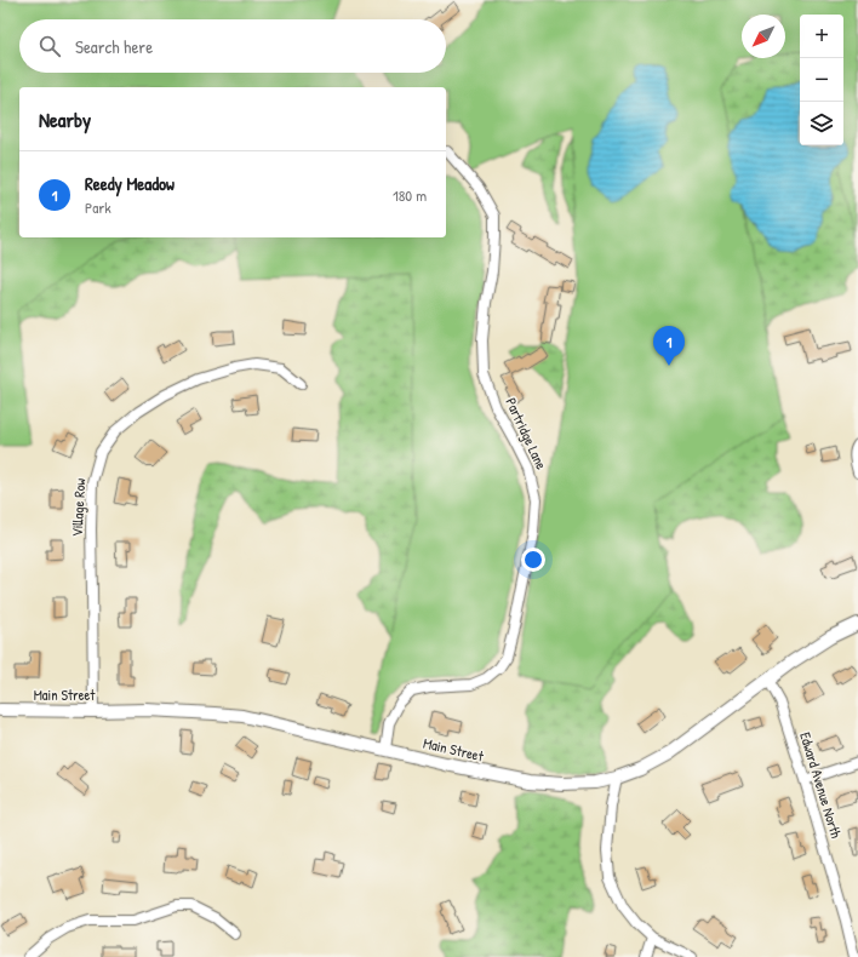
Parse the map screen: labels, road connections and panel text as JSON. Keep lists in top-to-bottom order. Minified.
{"streets":{"street":["Partridge Lane","Village Row","Main Street","Edward Avenue North"]},"crossings":[["Partridge Lane","Main Street"],["Village Row","Main Street"],["Main Street","Edward Avenue North"]],"north":"bottom left","page":{"map_buttons":["+","−"],"search":"Search here","heading":"Nearby","list":[{"mark":"1","name":"Reedy Meadow","note":"Park","value":"180 m"}],"pins":"1"}}
